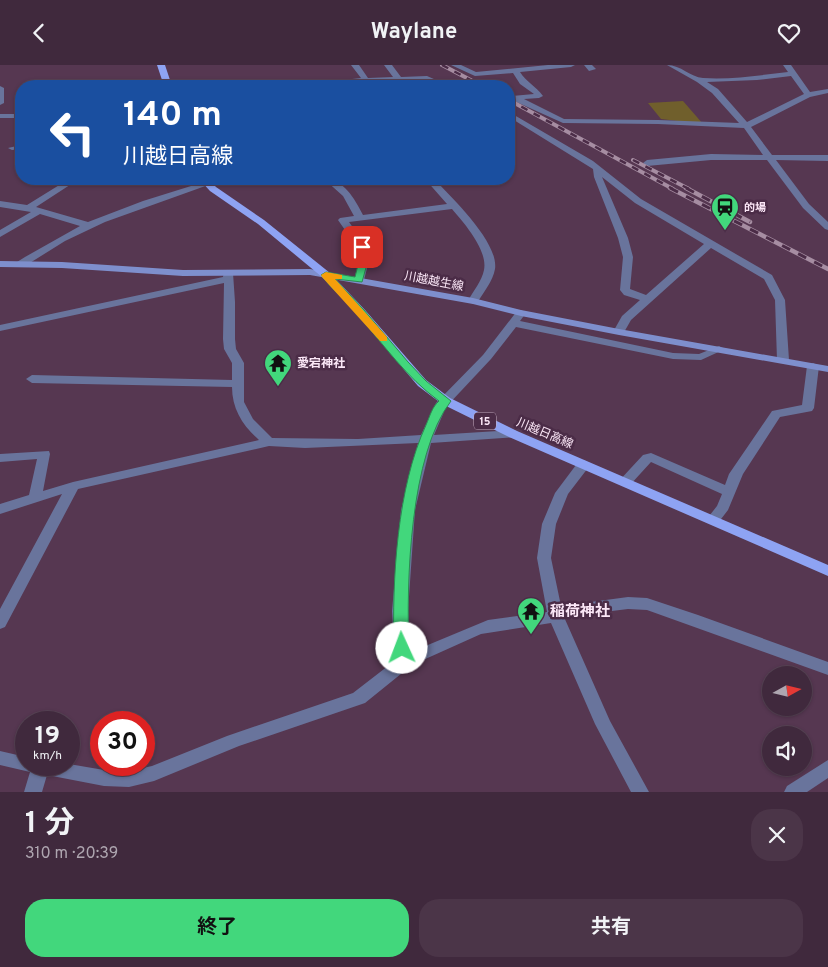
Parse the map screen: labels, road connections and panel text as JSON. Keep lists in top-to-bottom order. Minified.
{"streets":{"main road":["川越越生線","15","川越日高線"]},"crossings":[["川越越生線","川越日高線"]],"places":{"station":["的場"],"temple":["愛宕神社","稲荷神社"]},"north":"right","page":{"header":"Waylane","turn":["140 m","川越日高線"],"speed":"19 km/h","limit":"30","heading":["1 分","310 m · 20:39"],"buttons":["終了","共有"]}}
